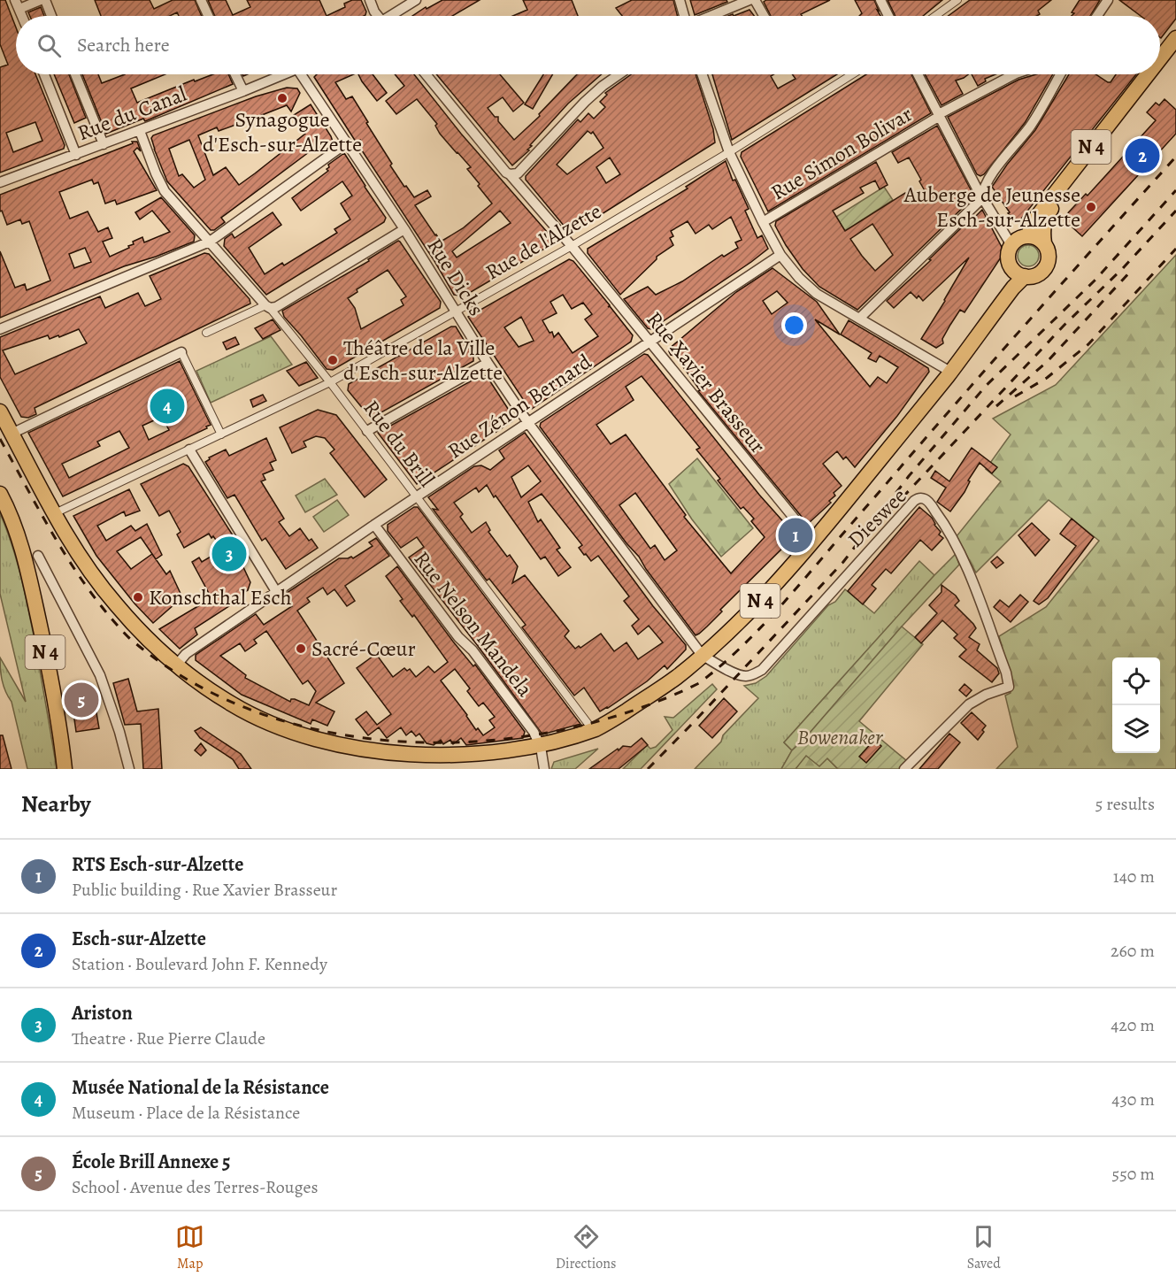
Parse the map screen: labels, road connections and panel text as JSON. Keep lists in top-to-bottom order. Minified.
{"streets":{"main road":["N 4"],"street":["Rue du Canal","Rue Simon Bolivar","Rue de l'Alzette","Rue Dicks","Rue Xavier Brasseur","Rue Zénon Bernard","Rue du Brill","Dieswee","Rue Nelson Mandela"]},"crossings":[["Rue du Canal","Rue du Brill"],["N 4","Rue de l'Alzette"],["N 4","Rue Dicks"],["N 4","Rue Xavier Brasseur"],["N 4","Rue Zénon Bernard"],["N 4","Rue du Brill"],["N 4","Dieswee"],["N 4","Rue Nelson Mandela"],["Rue de l'Alzette","Rue Dicks"],["Rue de l'Alzette","Rue Xavier Brasseur"],["Rue de l'Alzette","Rue du Brill"],["Rue Dicks","Rue Zénon Bernard"],["Rue Dicks","Dieswee"],["Rue Xavier Brasseur","Rue Zénon Bernard"],["Rue Zénon Bernard","Rue du Brill"],["Rue Zénon Bernard","Rue Nelson Mandela"]],"parks":["Bowenaker"],"places":["Synagogue d'Esch-sur-Alzette","Auberge de Jeunesse Esch-sur-Alzette","Théâtre de la Ville d'Esch-sur-Alzette","Konschthal Esch","Sacré-Cœur"],"page":{"search":"Search here","pins":["2","4","1","3","5"],"heading":["Nearby","5 results"],"list":[{"mark":"1","name":"RTS Esch-sur-Alzette","note":"Public building · Rue Xavier Brasseur","value":"140 m"},{"mark":"2","name":"Esch-sur-Alzette","note":"Station · Boulevard John F. Kennedy","value":"260 m"},{"mark":"3","name":"Ariston","note":"Theatre · Rue Pierre Claude","value":"420 m"},{"mark":"4","name":"Musée National de la Résistance","note":"Museum · Place de la Résistance","value":"430 m"},{"mark":"5","name":"École Brill Annexe 5","note":"School · Avenue des Terres-Rouges","value":"550 m"}],"nav":["Map","Directions","Saved"]}}
